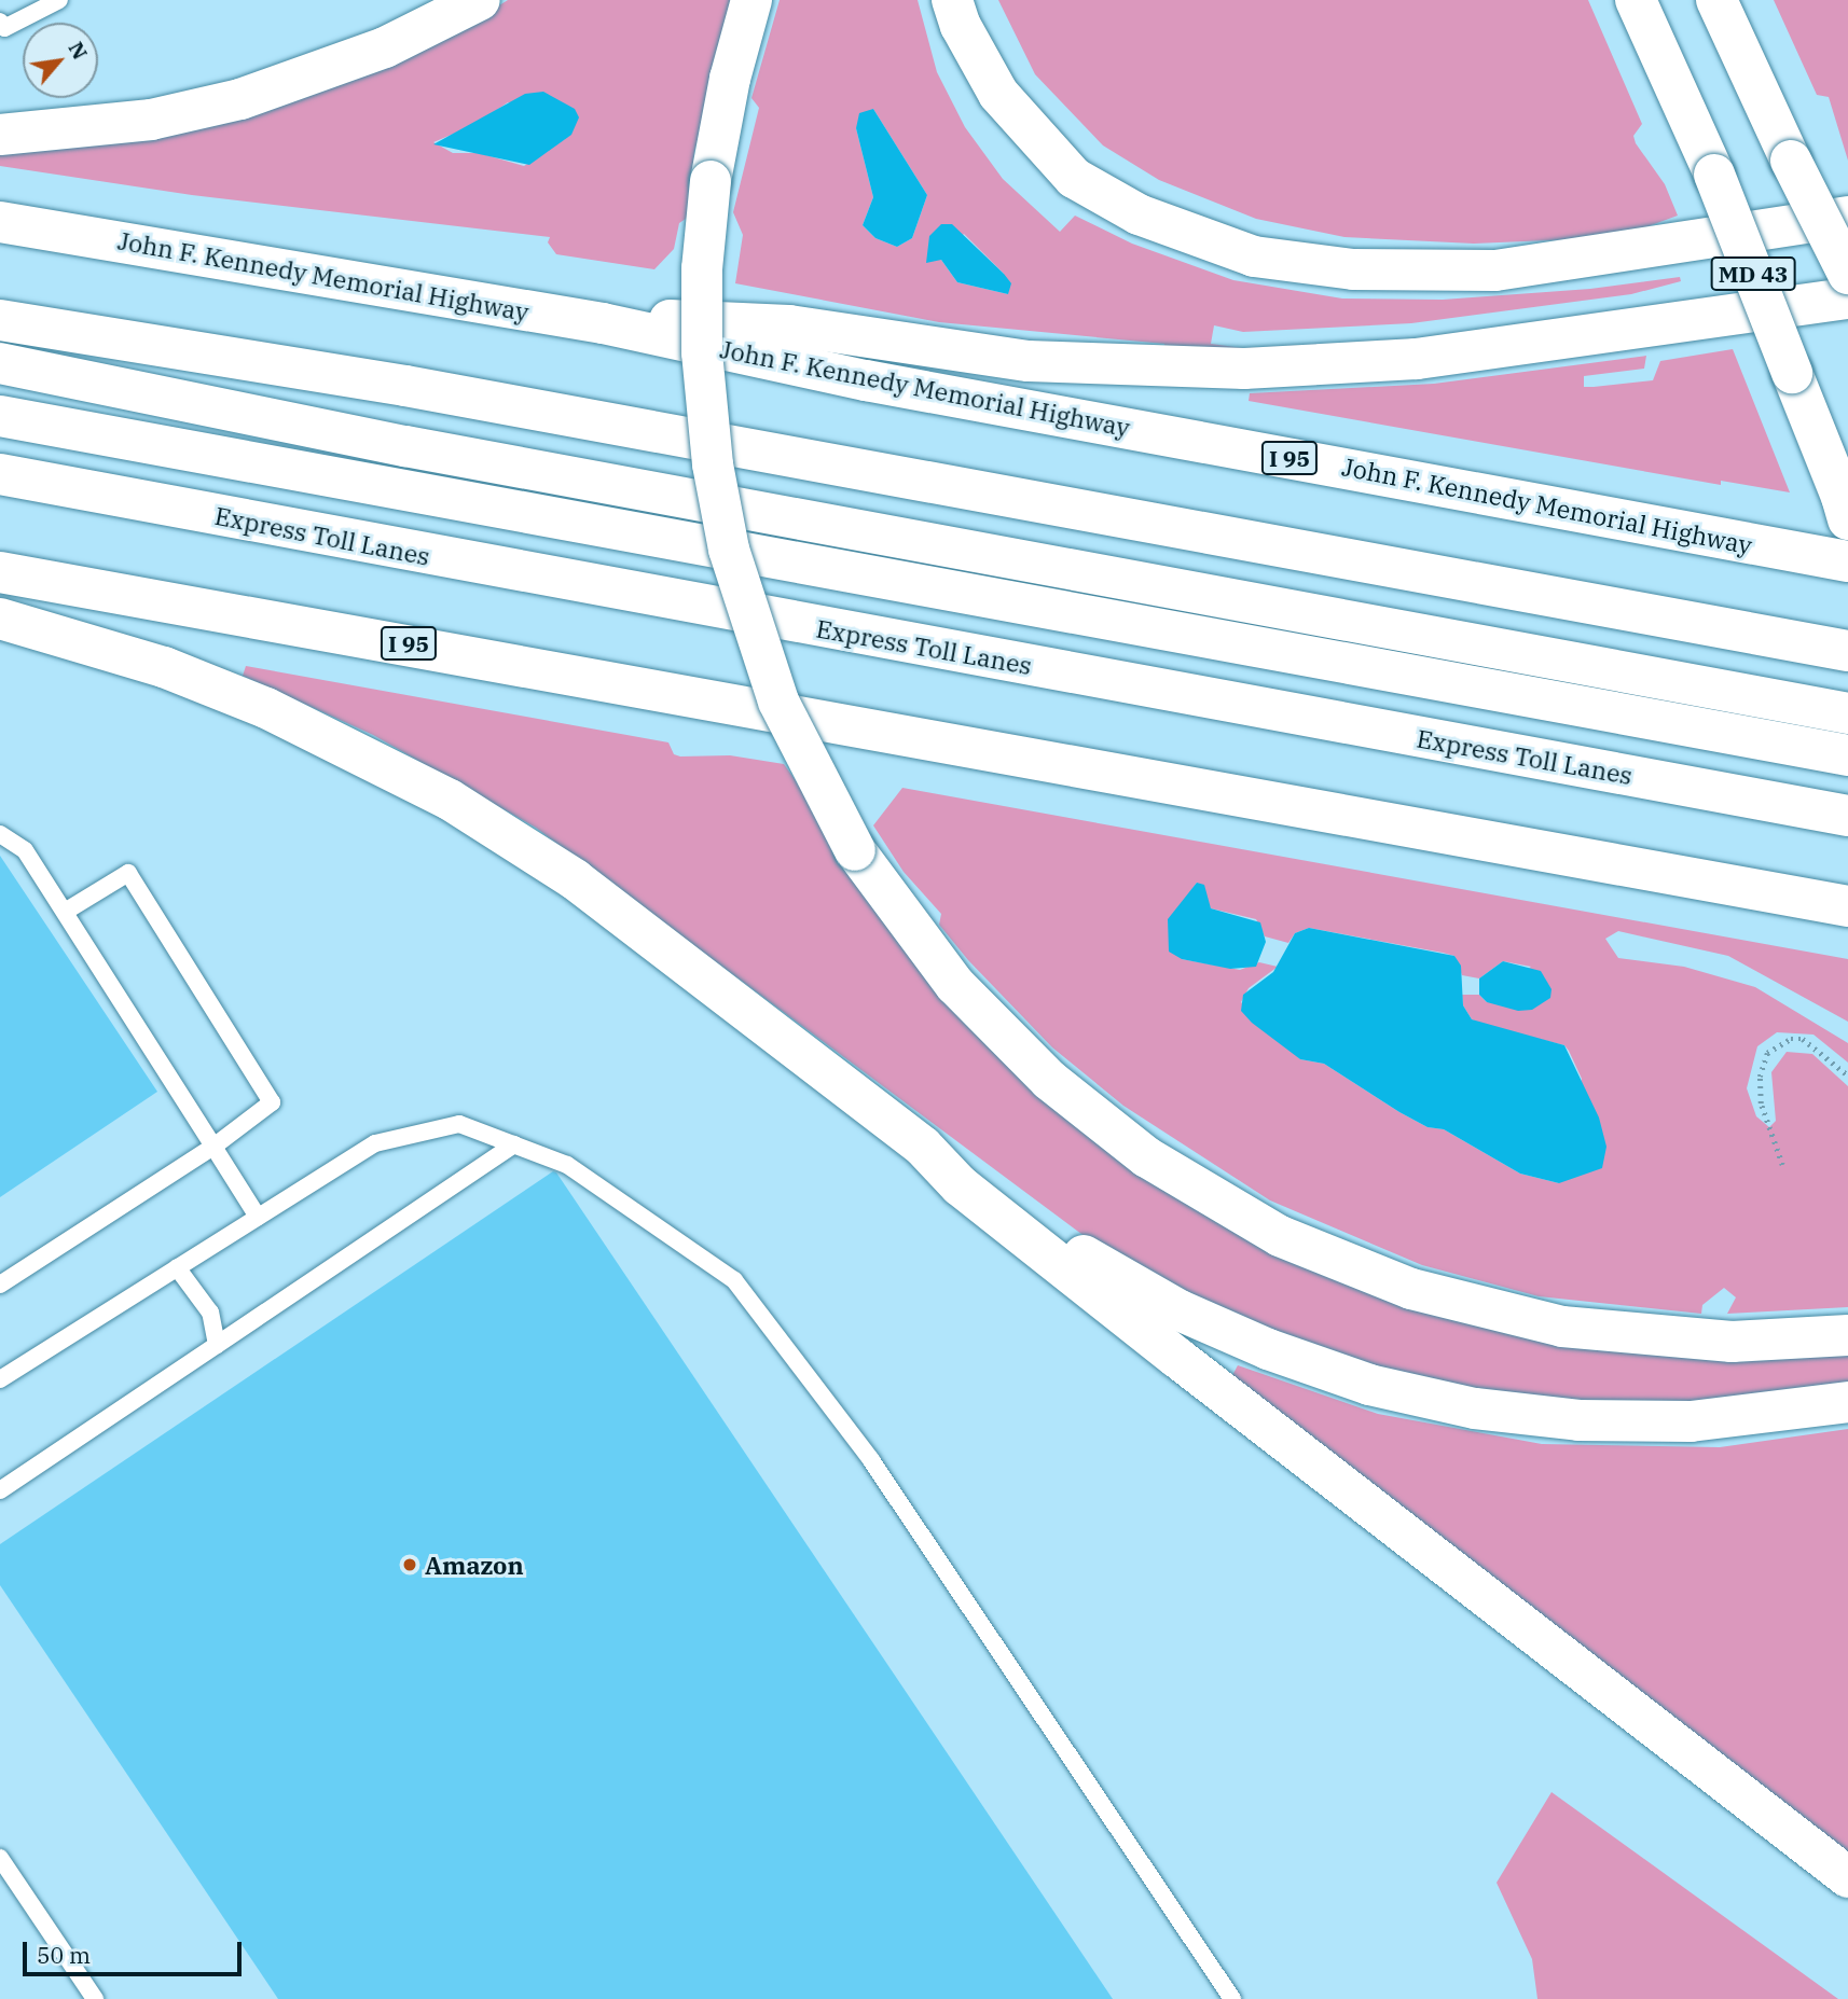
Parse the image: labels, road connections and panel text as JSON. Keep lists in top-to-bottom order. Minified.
{"streets":{"highway":["MD 43","John F. Kennedy Memorial Highway","I 95","Express Toll Lanes"]},"places":["Amazon"],"scale_bar":"50 m","north":"top right"}
